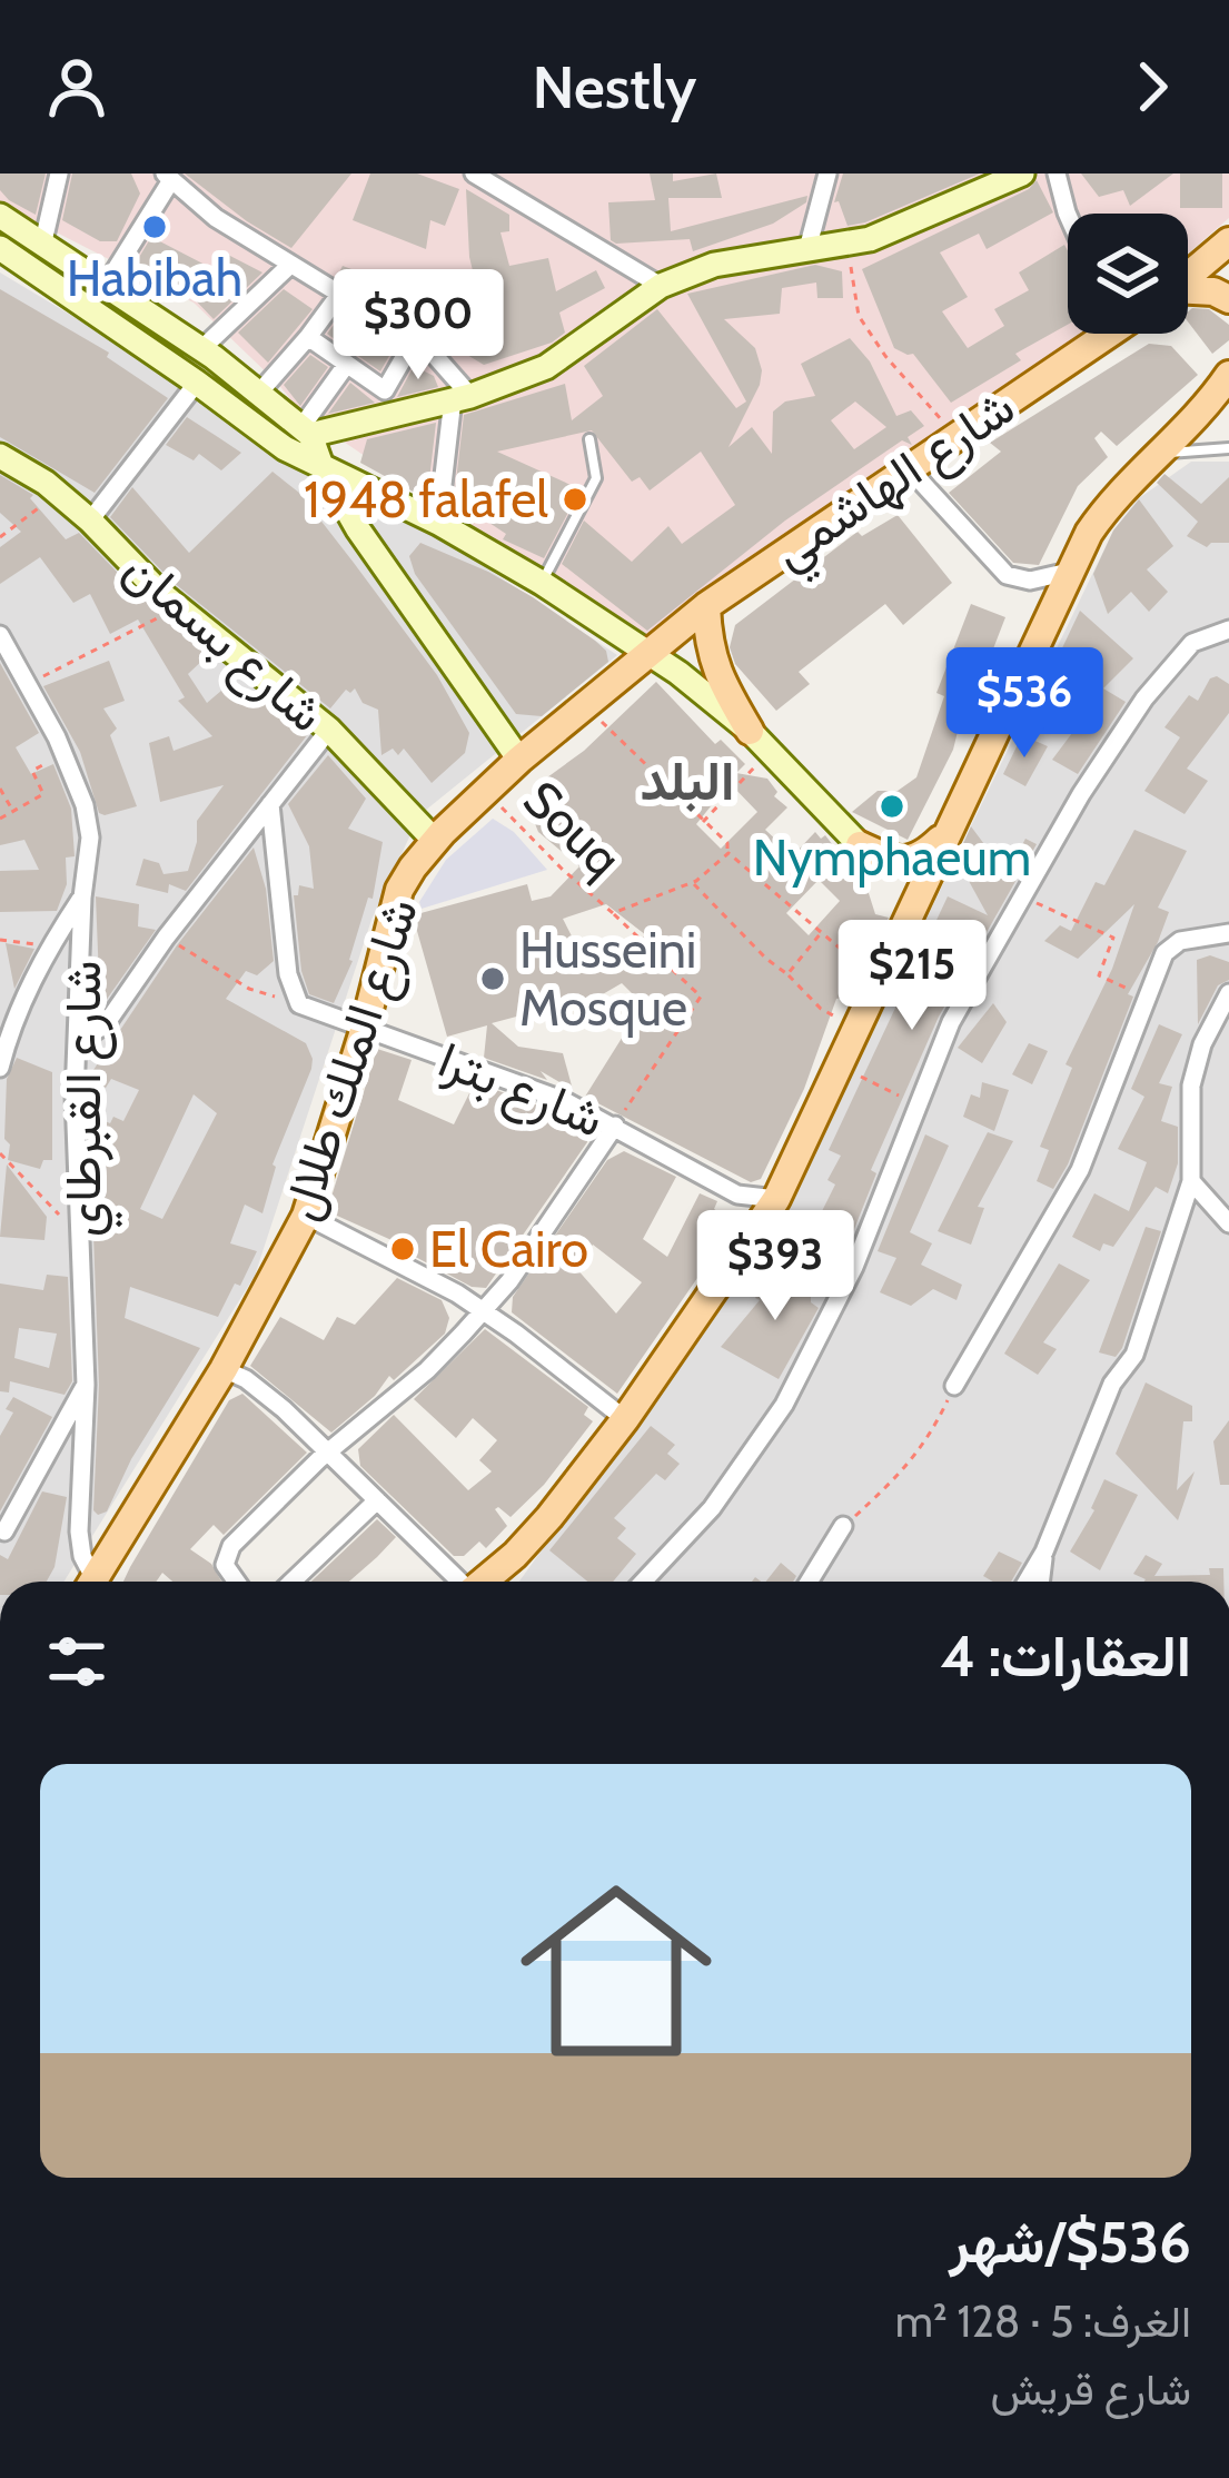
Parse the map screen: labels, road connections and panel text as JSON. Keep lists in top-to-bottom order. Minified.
{"streets":{"main road":["شارع الهاشمي","شارع بسمان","شارع الملك طلال"],"street":["شارع بترا","شارع القبرطاي"],"path":["Souq"]},"crossings":[["شارع الهاشمي","شارع الملك طلال"],["شارع بسمان","شارع الملك طلال"],["Souq","شارع الملك طلال"],["Souq","شارع بترا"],["شارع الملك طلال","شارع بترا"]],"districts":["البلد"],"places":["Habibah","1948 falafel","Nymphaeum","Husseini Mosque","El Cairo"],"page":{"header":"Nestly","price":["$300","$536","$215","$393"],"heading":"العقارات: 4","list":[{"name":"$536/شهر","note":"الغرف: 5 · 128 m² · شارع قريش"}]}}
